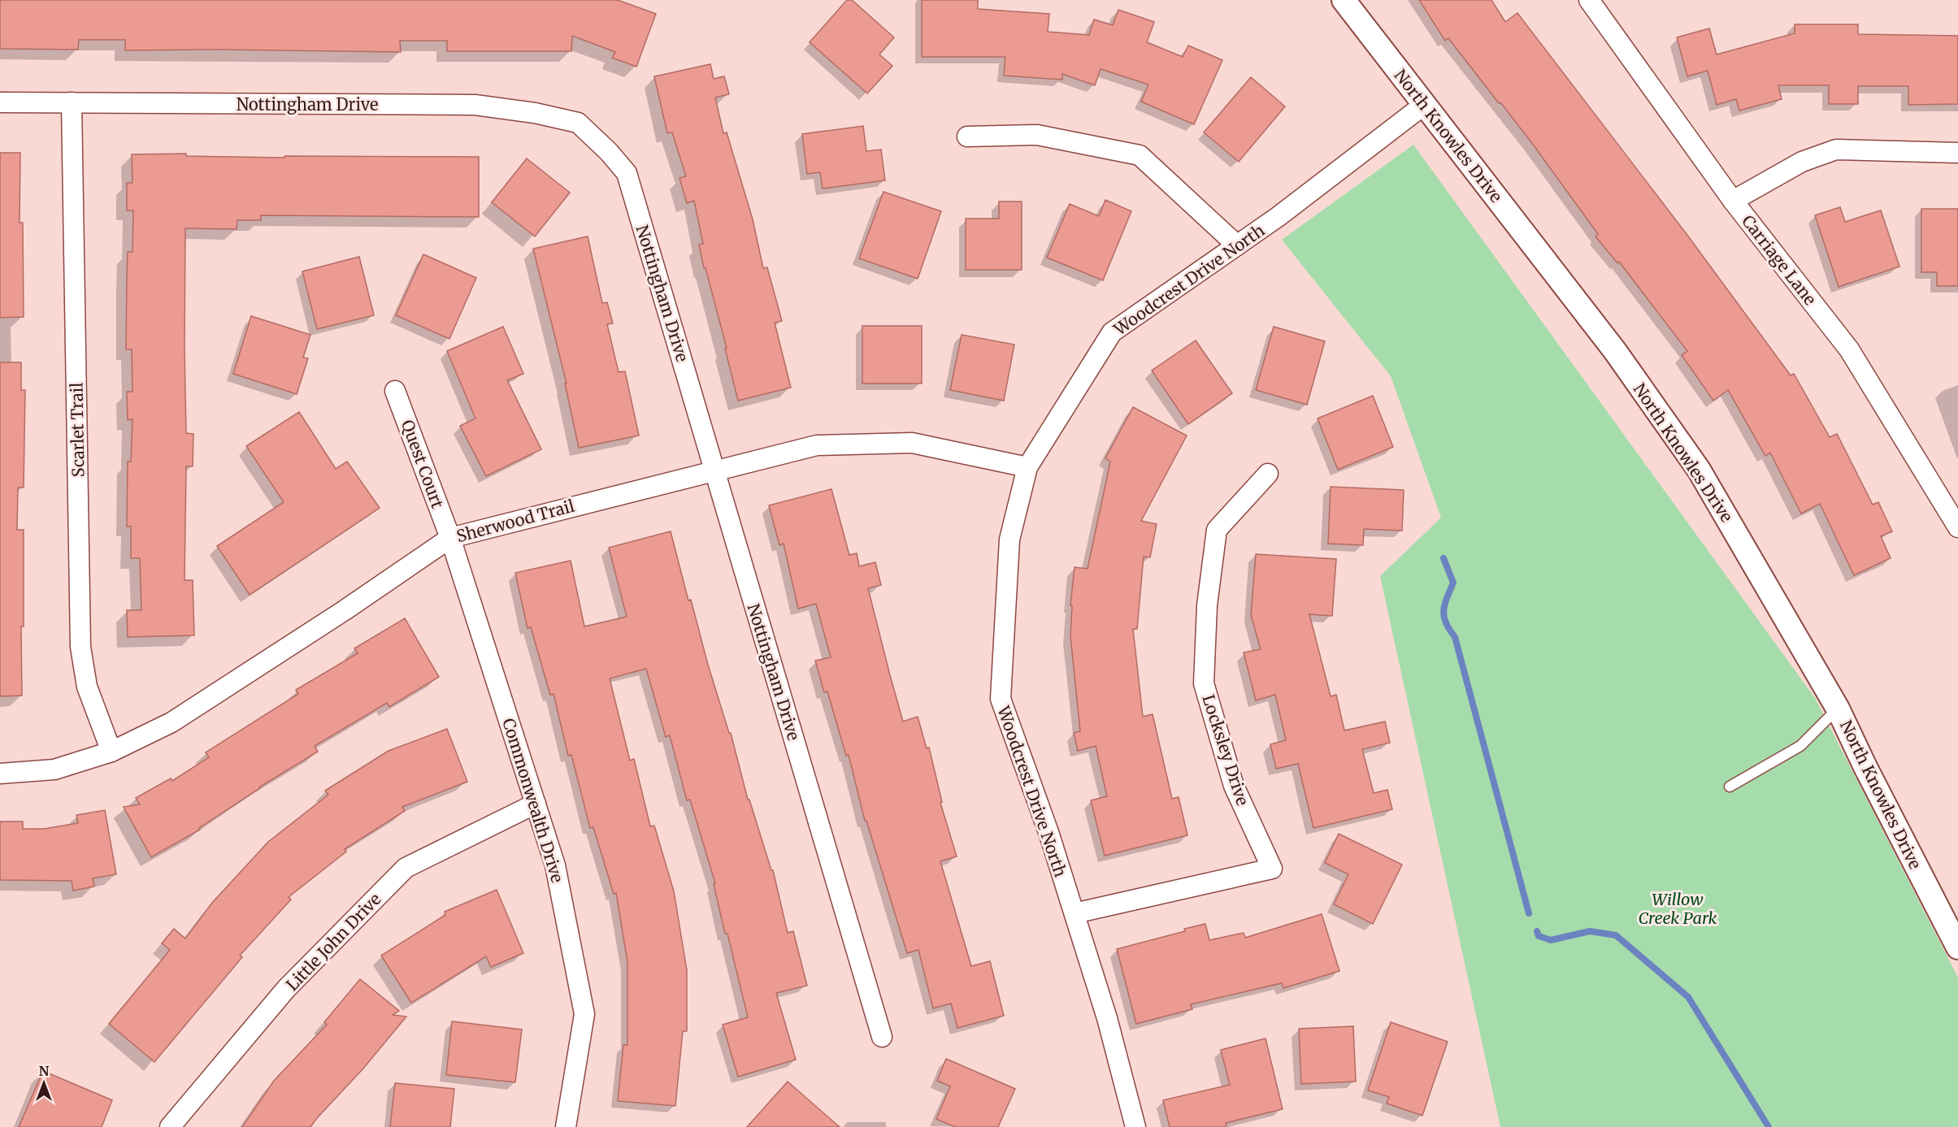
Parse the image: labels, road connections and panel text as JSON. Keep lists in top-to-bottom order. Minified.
{"streets":{"street":["Nottingham Drive","North Knowles Drive","Carriage Lane","Woodcrest Drive North","Scarlet Trail","Quest Court","Sherwood Trail","Locksley Drive","Commonwealth Drive","Little John Drive"]},"crossings":[["Nottingham Drive","Scarlet Trail"],["Nottingham Drive","Sherwood Trail"],["North Knowles Drive","Woodcrest Drive North"],["Woodcrest Drive North","Sherwood Trail"],["Woodcrest Drive North","Locksley Drive"],["Scarlet Trail","Sherwood Trail"],["Quest Court","Sherwood Trail"],["Quest Court","Commonwealth Drive"],["Sherwood Trail","Commonwealth Drive"],["Commonwealth Drive","Little John Drive"]],"parks":["Willow Creek Park"],"north":"top"}
